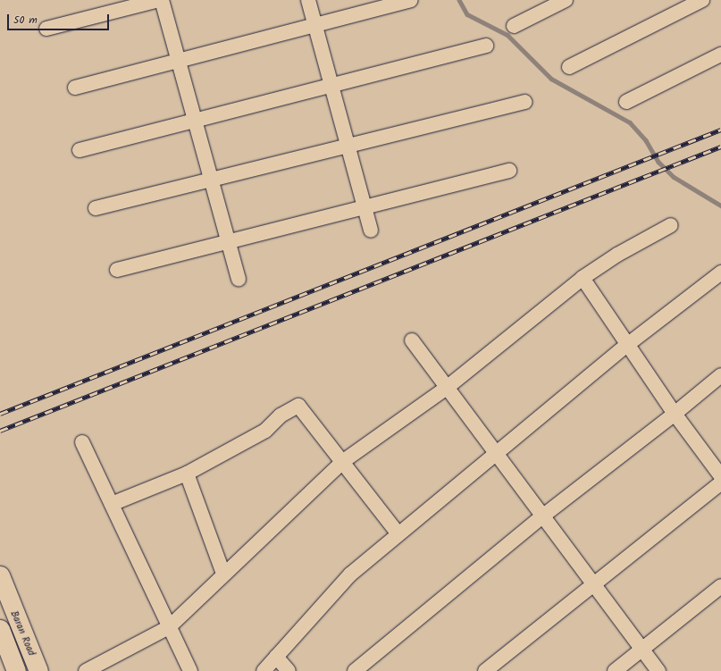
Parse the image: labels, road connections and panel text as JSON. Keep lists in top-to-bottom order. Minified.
{"streets":{"main road":["Baran Road"]},"scale_bar":"50 m"}
